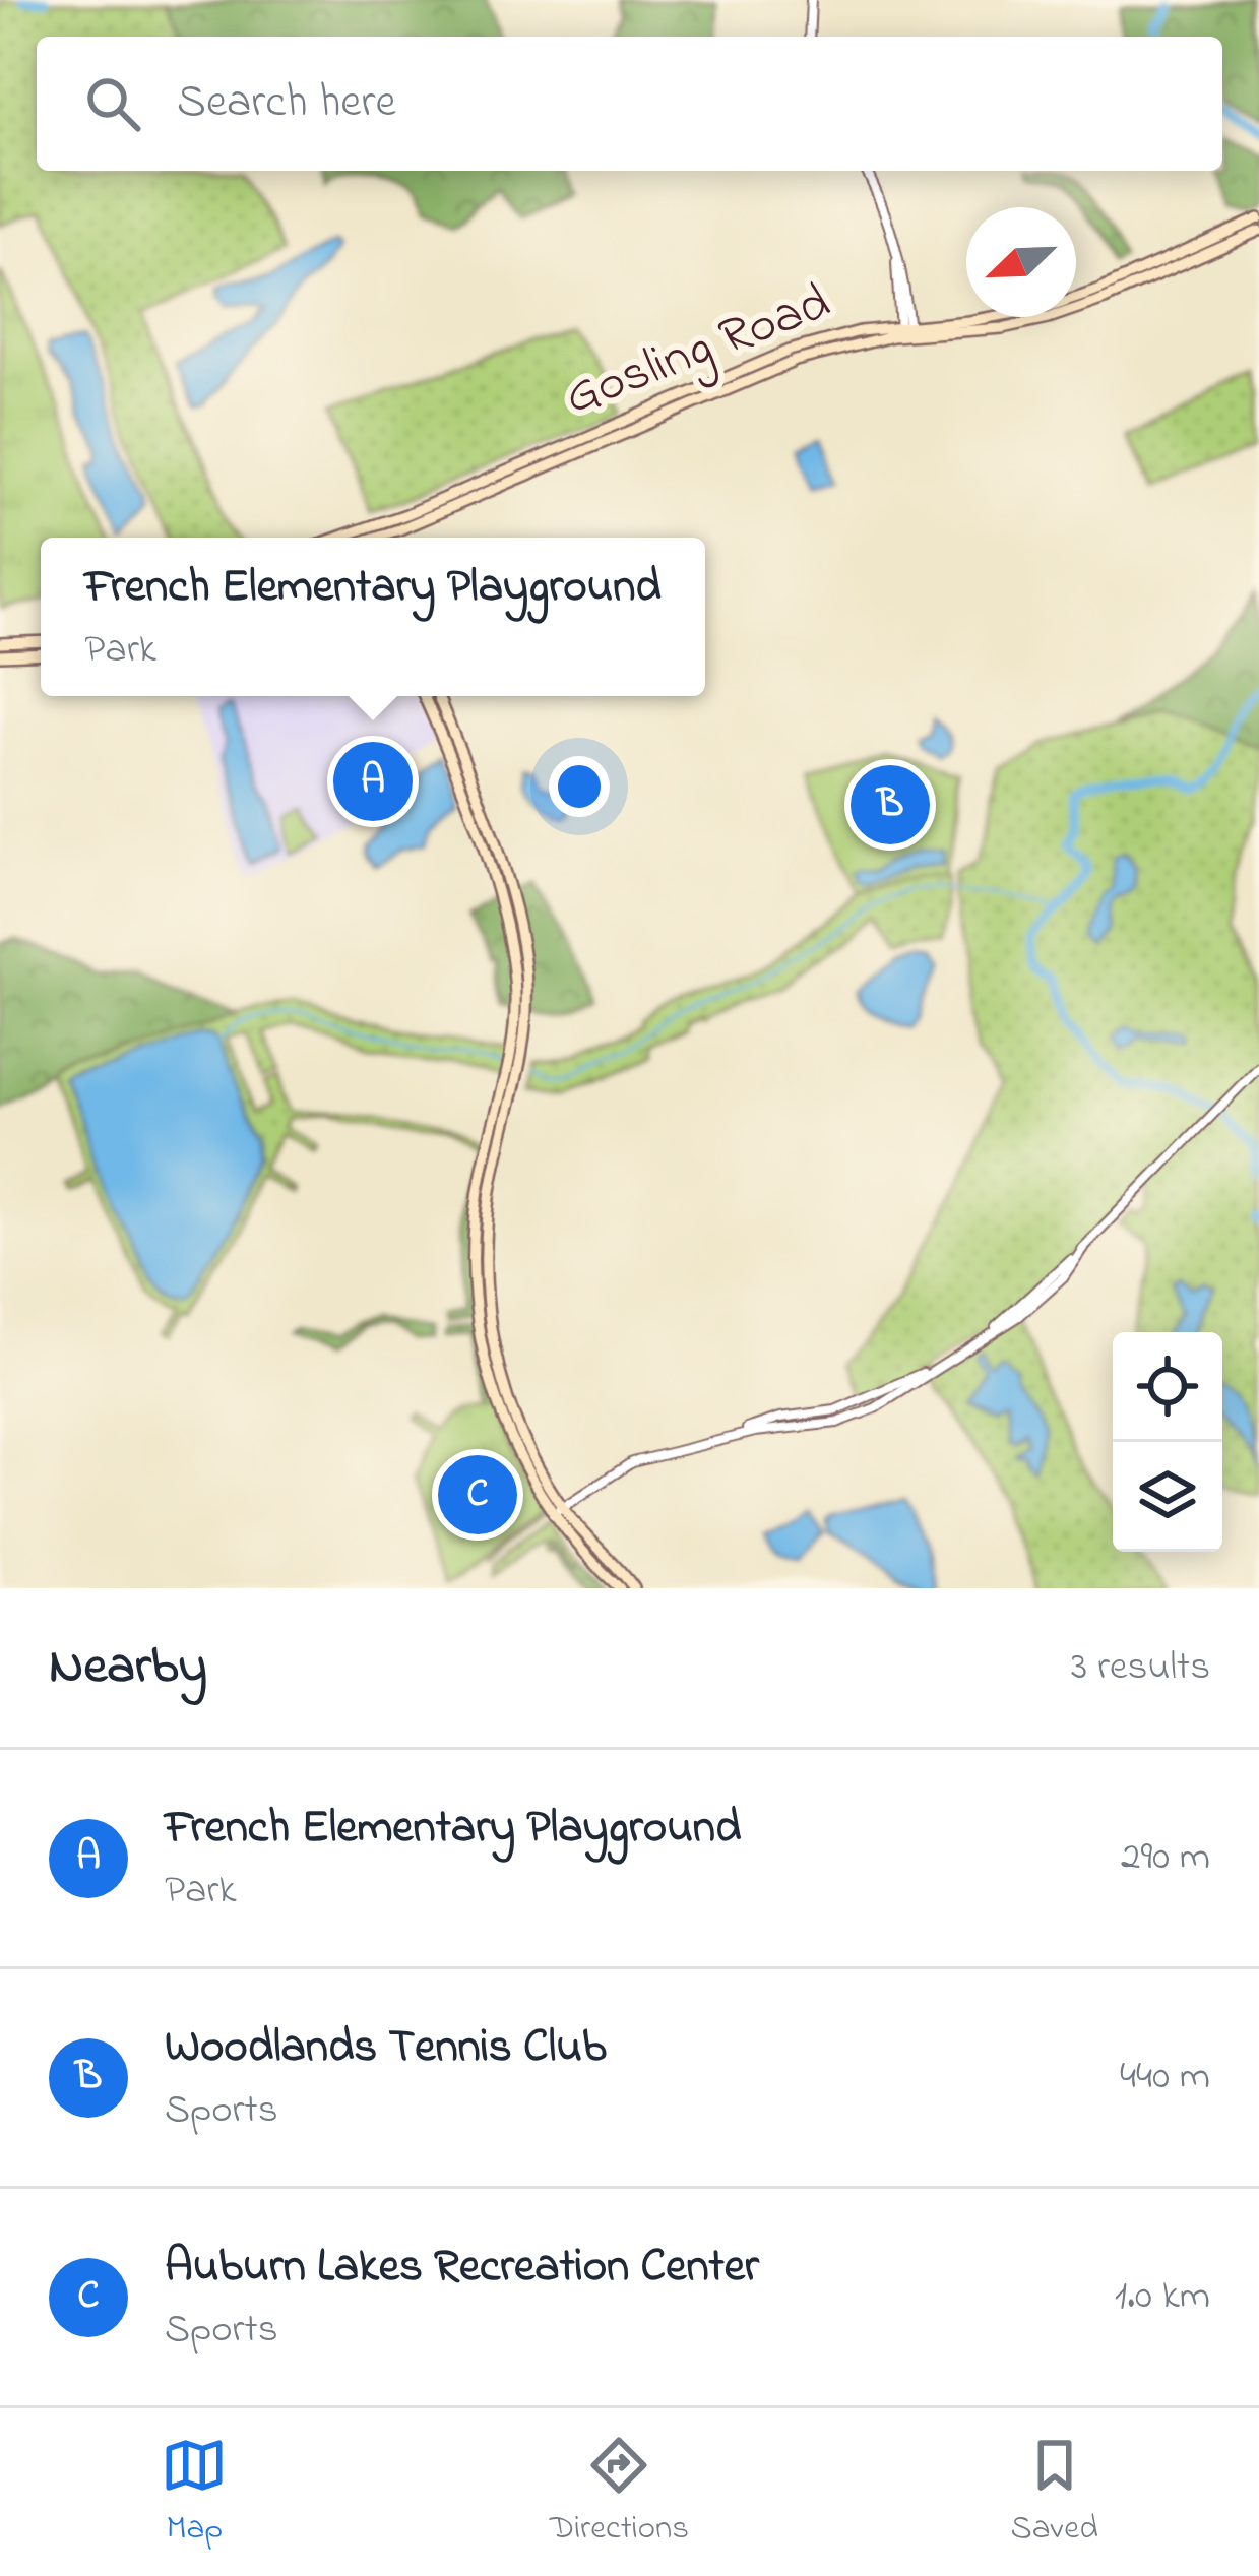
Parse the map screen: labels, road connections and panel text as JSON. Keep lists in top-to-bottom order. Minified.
{"streets":{"main road":["Gosling Road"]},"north":"bottom left","page":{"search":"Search here","popup":["French Elementary Playground","Park"],"pins":["A","B","C"],"heading":["Nearby","3 results"],"list":[{"mark":"A","name":"French Elementary Playground","note":"Park","value":"290 m"},{"mark":"B","name":"Woodlands Tennis Club","note":"Sports","value":"440 m"},{"mark":"C","name":"Auburn Lakes Recreation Center","note":"Sports","value":"1.0 km"}],"nav":["Map","Directions","Saved"]}}
